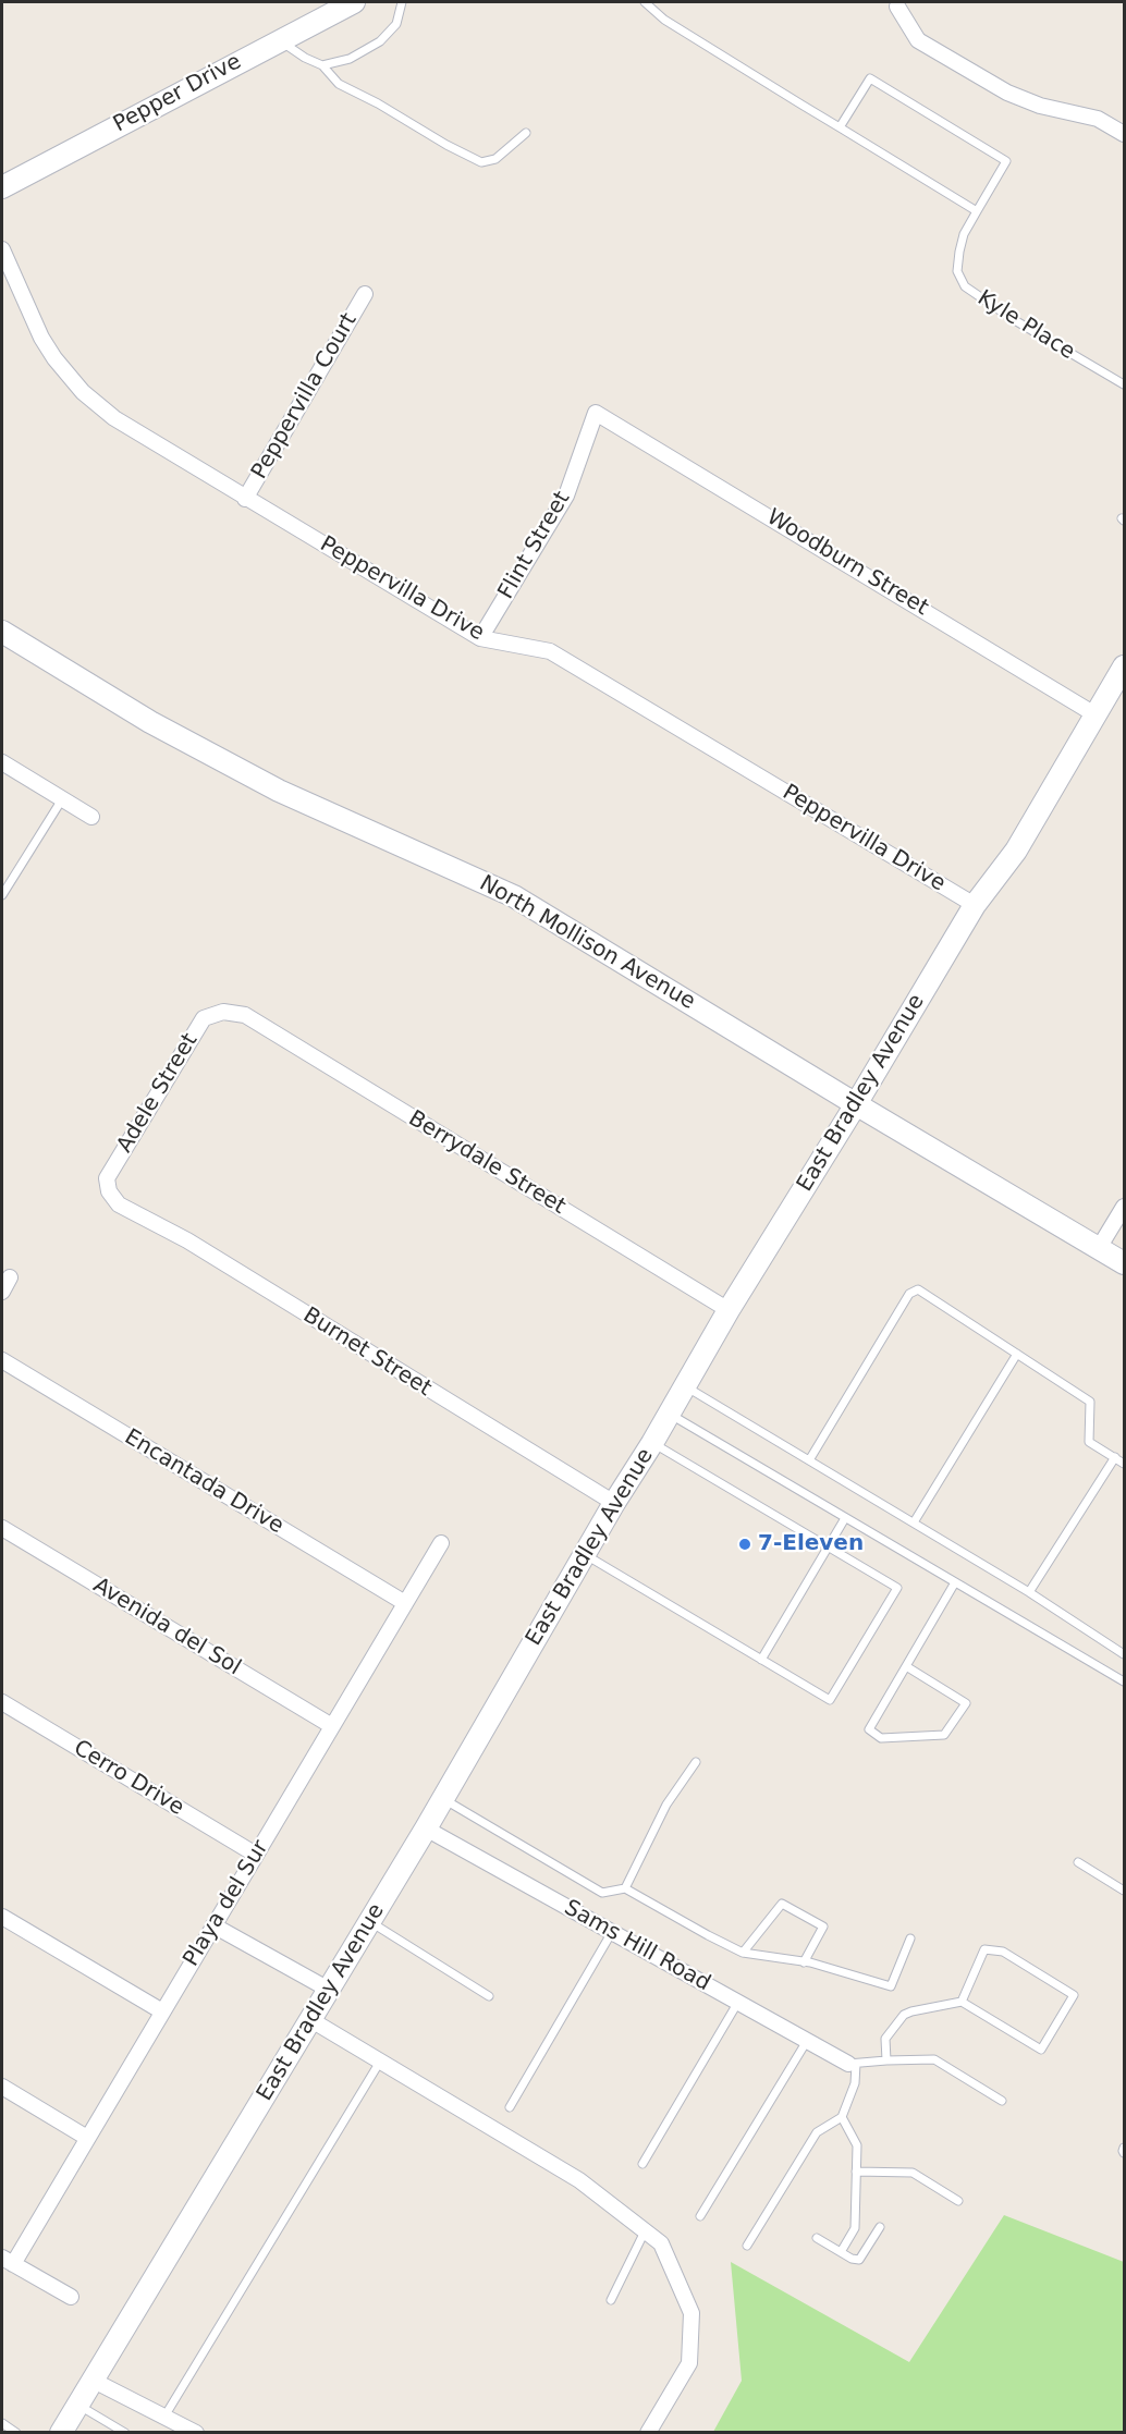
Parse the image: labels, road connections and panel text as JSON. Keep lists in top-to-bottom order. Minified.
{"streets":{"main road":["Pepper Drive","North Mollison Avenue","East Bradley Avenue"],"street":["Peppervilla Court","Flint Street","Woodburn Street","Peppervilla Drive","Adele Street","Berrydale Street","Burnet Street","Encantada Drive","Avenida del Sol","Cerro Drive","Playa del Sur","Sams Hill Road"],"lane":["Kyle Place"]},"crossings":[["Peppervilla Court","Peppervilla Drive"],["Flint Street","Woodburn Street"],["Flint Street","Peppervilla Drive"],["Woodburn Street","East Bradley Avenue"],["Peppervilla Drive","East Bradley Avenue"],["North Mollison Avenue","East Bradley Avenue"],["Adele Street","Berrydale Street"],["Adele Street","Burnet Street"],["East Bradley Avenue","Berrydale Street"],["East Bradley Avenue","Burnet Street"],["East Bradley Avenue","Sams Hill Road"],["Encantada Drive","Playa del Sur"],["Avenida del Sol","Playa del Sur"],["Cerro Drive","Playa del Sur"]],"places":["7-Eleven"]}
